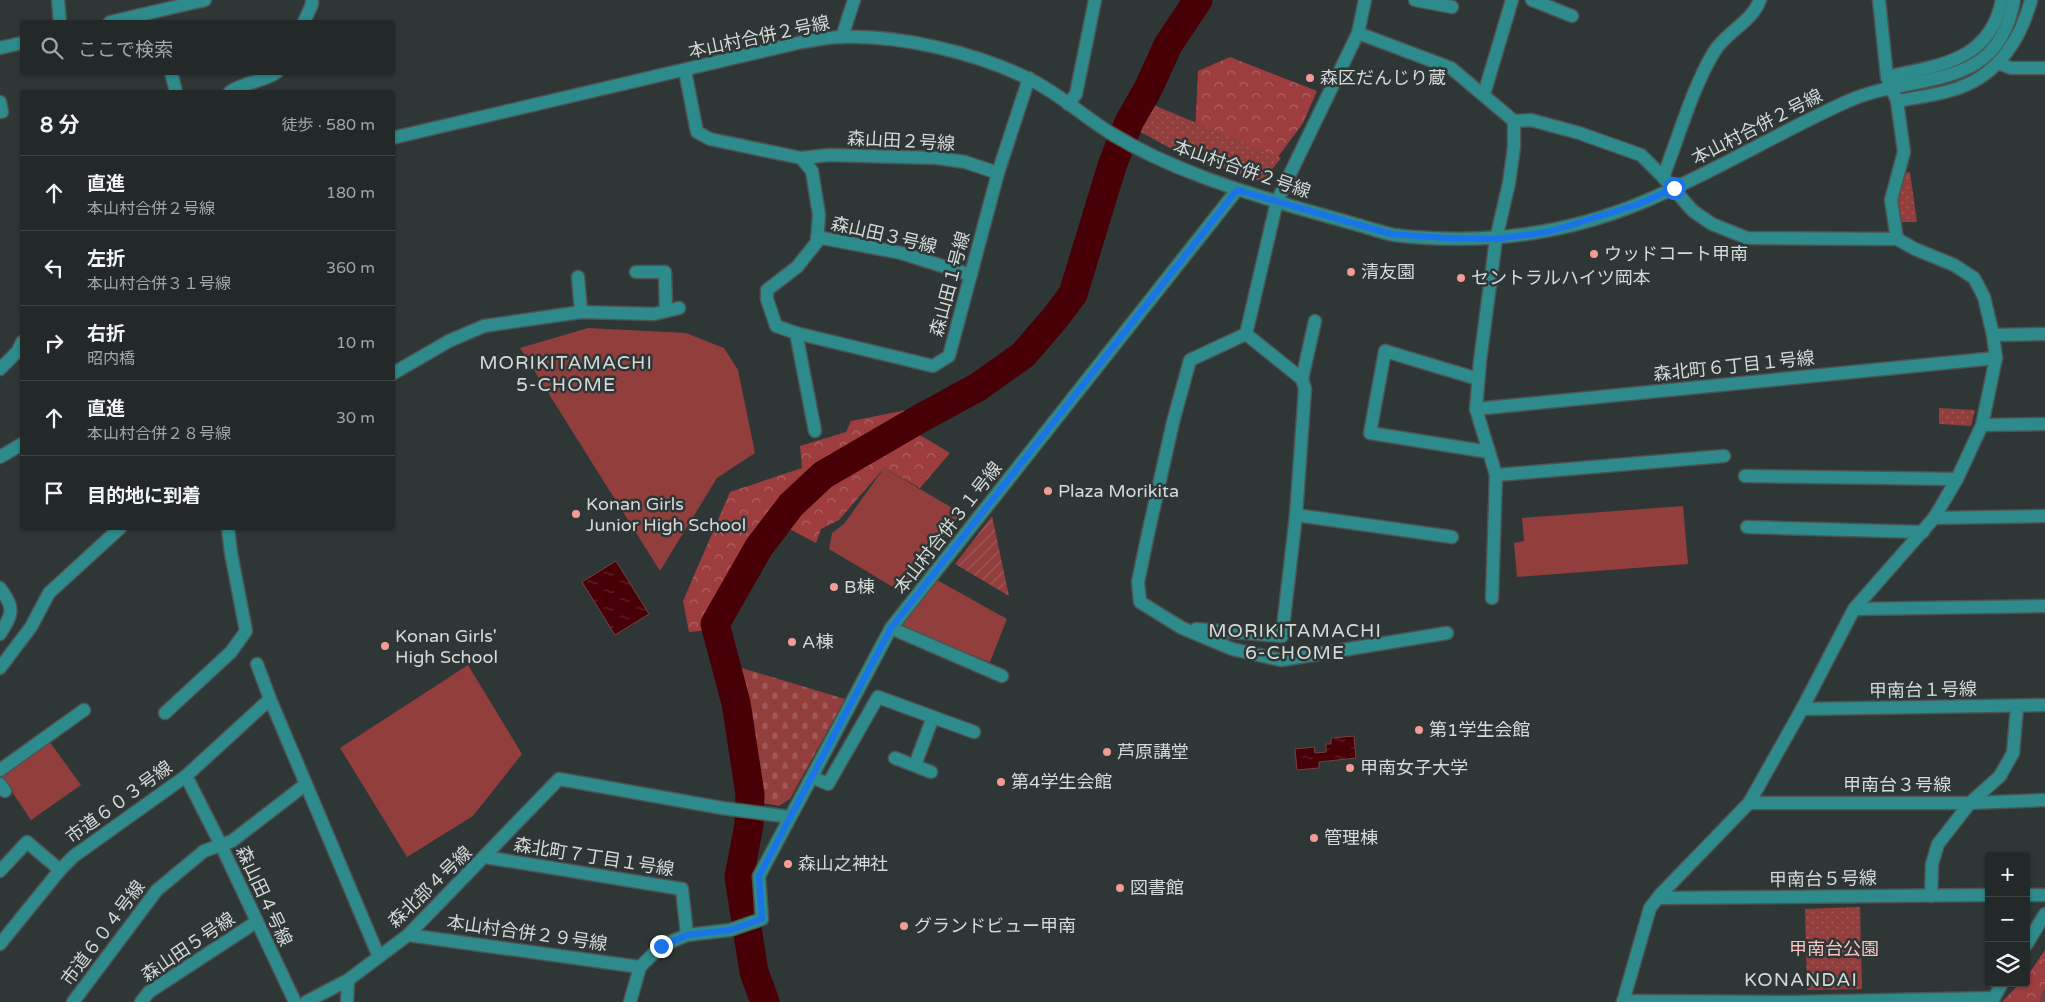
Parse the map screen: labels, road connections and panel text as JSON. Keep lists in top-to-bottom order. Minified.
{"streets":{"street":["本山村合併２号線","森山田２号線","森山田３号線","森山田１号線","森北町６丁目１号線","本山村合併３１号線","甲南台１号線","甲南台３号線","市道６０３号線","森北町７丁目１号線","甲南台５号線","森北部４号線","森山田４号線","市道６０４号線","本山村合併２９号線","森山田５号線"]},"crossings":[["本山村合併２号線","森山田２号線"],["本山村合併２号線","森山田１号線"],["本山村合併２号線","本山村合併３１号線"],["森山田２号線","森山田１号線"],["森山田３号線","森山田１号線"],["本山村合併３１号線","森北町７丁目１号線"],["本山村合併３１号線","森北部４号線"],["市道６０３号線","森北部４号線"],["森北町７丁目１号線","森北部４号線"],["森北部４号線","森山田４号線"],["森北部４号線","本山村合併２９号線"],["森山田４号線","市道６０４号線"],["森山田４号線","森山田５号線"]],"districts":["MORIKITAMACHI 5-CHOME","MORIKITAMACHI 6-CHOME","KONANDAI"],"parks":["甲南台公園"],"places":["森区だんじり蔵","ウッドコート甲南","清友園","セントラルハイツ岡本","Plaza Morikita","Konan Girls Junior High School","B棟","A棟","Konan Girls' High School","第1学生会館","芦原講堂","甲南女子大学","第4学生会館","管理棟","森山之神社","図書館","グランドビュー甲南"],"page":{"search":"ここで検索","heading":["8 分","徒歩 · 580 m"],"list":[["直進","本山村合併２号線","180 m"],["左折","本山村合併３１号線","360 m"],["右折","昭内橋","10 m"],["直進","本山村合併２８号線","30 m"],"目的地に到着"],"map_buttons":["+","−"]}}
